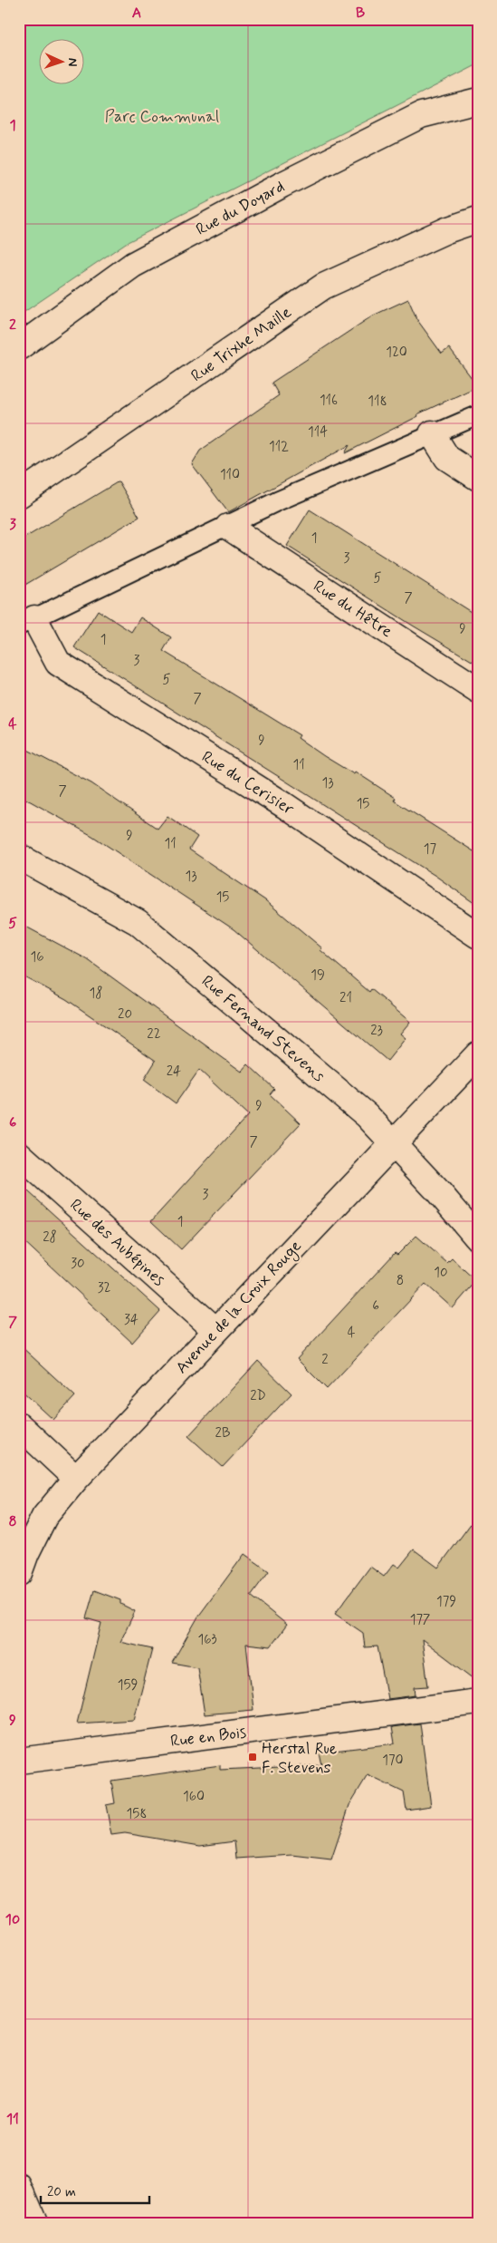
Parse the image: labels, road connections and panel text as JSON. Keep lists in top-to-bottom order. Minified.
{"streets":{"street":["Rue du Doyard","Rue Trixhe Maille","Rue du Hêtre","Rue du Cerisier","Rue Fernand Stevens","Rue des Aubépines","Avenue de la Croix Rouge","Rue en Bois"]},"crossings":[["Rue Fernand Stevens","Avenue de la Croix Rouge"],["Rue des Aubépines","Avenue de la Croix Rouge"]],"parks":["Parc Communal"],"places":{"transit":["Herstal Rue F. Stevens"]},"house_numbers":["120","116","118","114","112","110","1","3","5","7","9","1","3","5","7","9","11","13","7","15","9","11","17","13","15","16","19","18","21","20","23","22","24","9","7","3","1","28","30","10","8","32","6","34","4","2","2D","2B","179","177","163","159","170","160","158"],"scale_bar":"20 m","north":"right","grid":{"columns":["A","B"],"rows":["1","2","3","4","5","6","7","8","9","10","11"]}}
